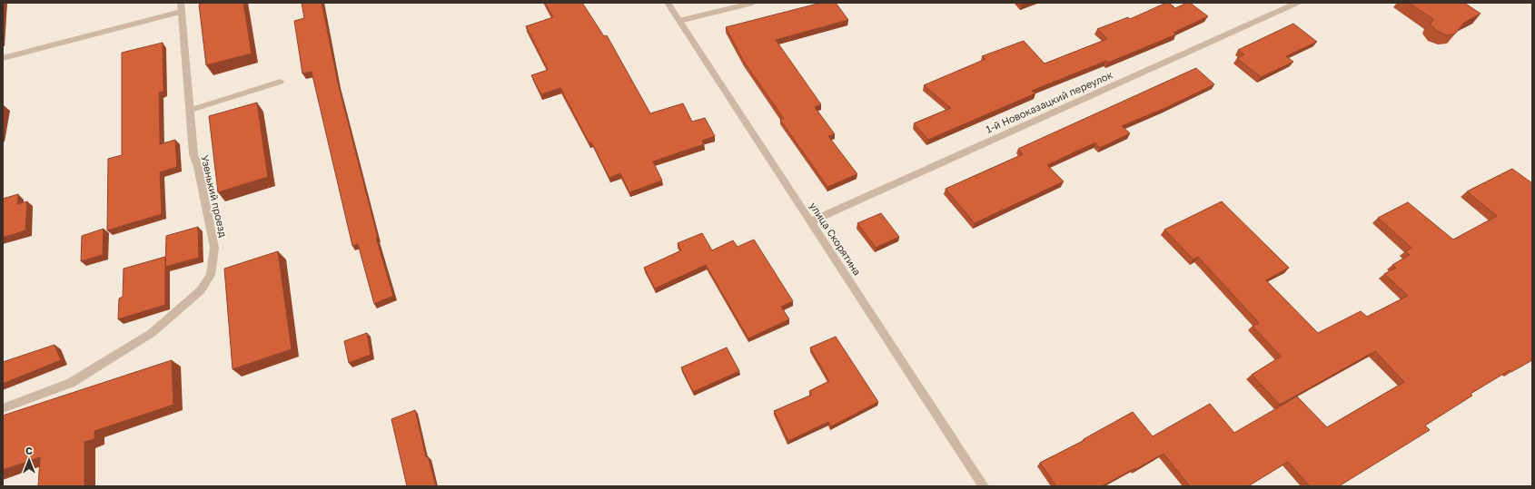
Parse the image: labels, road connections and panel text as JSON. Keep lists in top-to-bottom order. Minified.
{"streets":{"street":["1-й Новоказацкий переулок","Узенький проезд","улица Скорятина"]},"crossings":[["1-й Новоказацкий переулок","улица Скорятина"]],"north":"top"}
